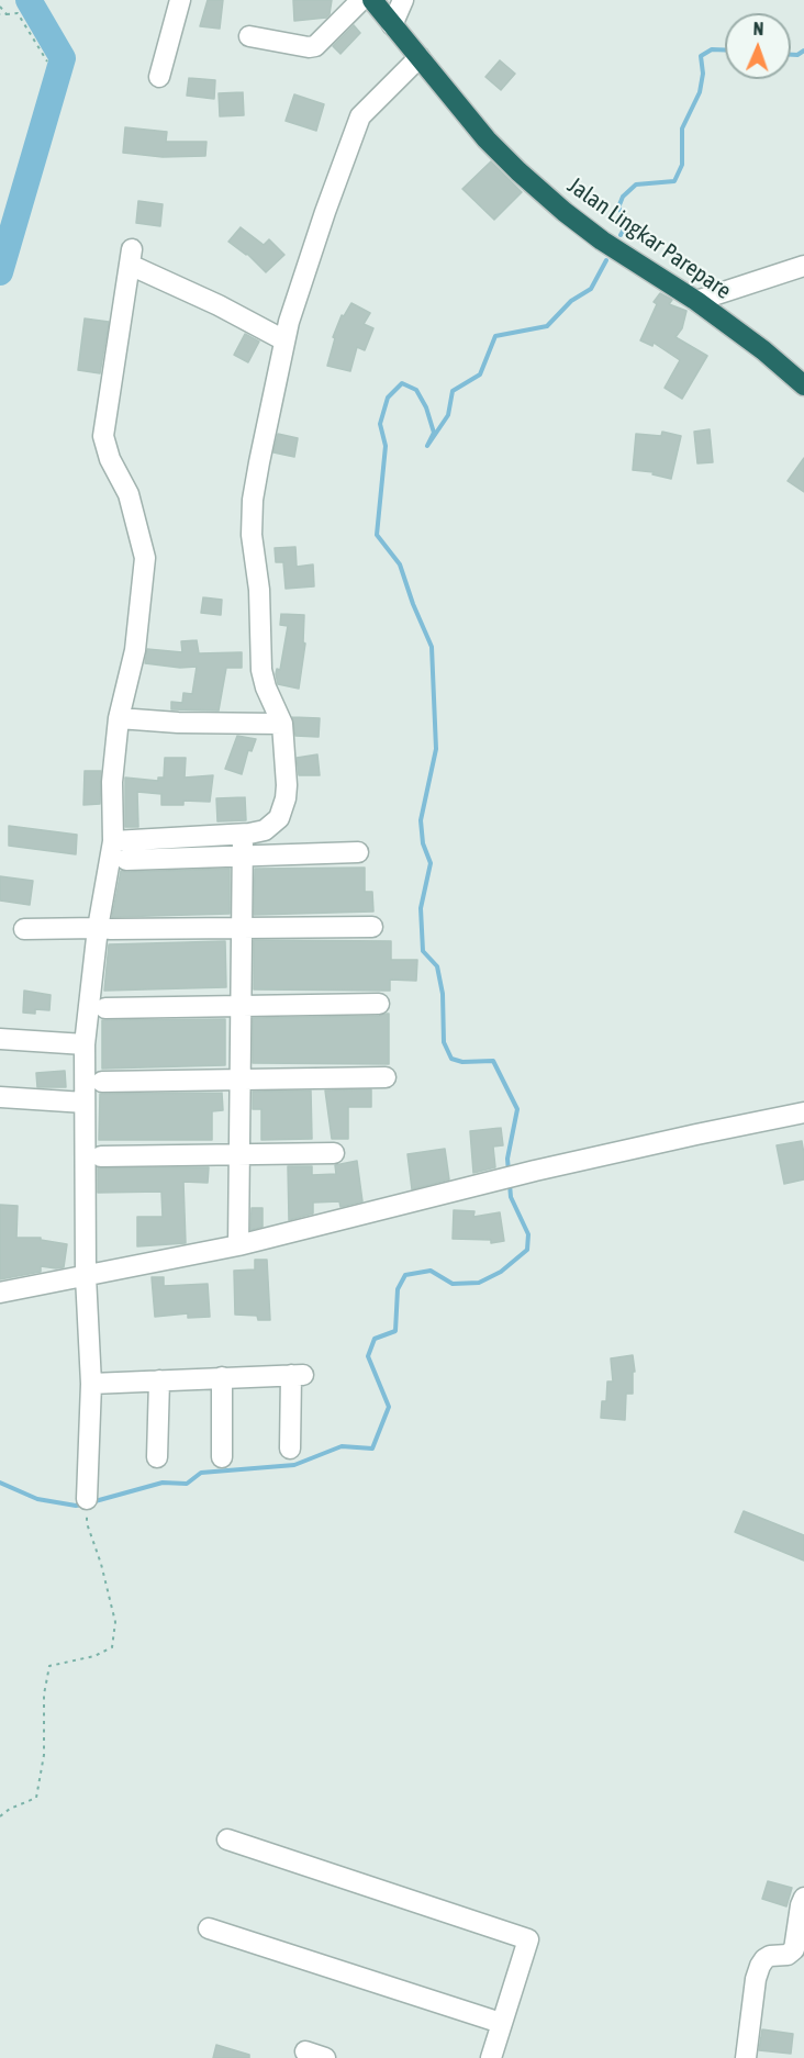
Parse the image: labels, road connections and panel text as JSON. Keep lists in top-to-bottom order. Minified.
{"streets":{"highway":["Jalan Lingkar Parepare"]},"north":"top"}
